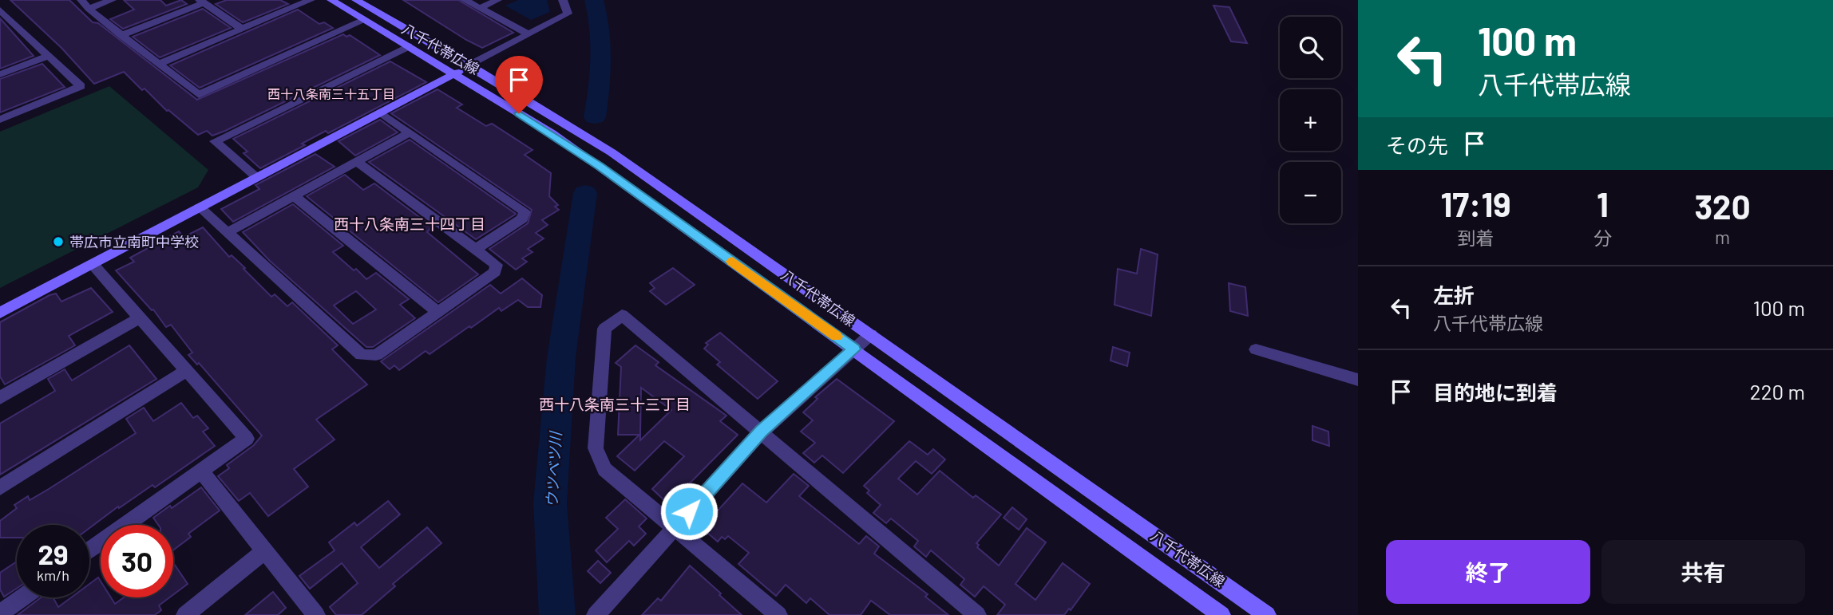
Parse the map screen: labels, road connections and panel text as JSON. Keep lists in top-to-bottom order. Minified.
{"streets":{"main road":["八千代帯広線"]},"districts":["西十八条南三十五丁目","西十八条南三十四丁目","西十八条南三十三丁目"],"water":["ウツベツ川"],"places":["帯広市立南町中学校"],"page":{"turn":["100 m","八千代帯広線"],"map_buttons":["+","−"],"then":"その先","eta":["17:19","到着","1","分","320","m"],"list":[{"name":"左折","note":"八千代帯広線","value":"100 m"},{"name":"目的地に到着","value":"220 m"}],"speed":"29 km/h","limit":"30","buttons":["終了","共有"]}}
